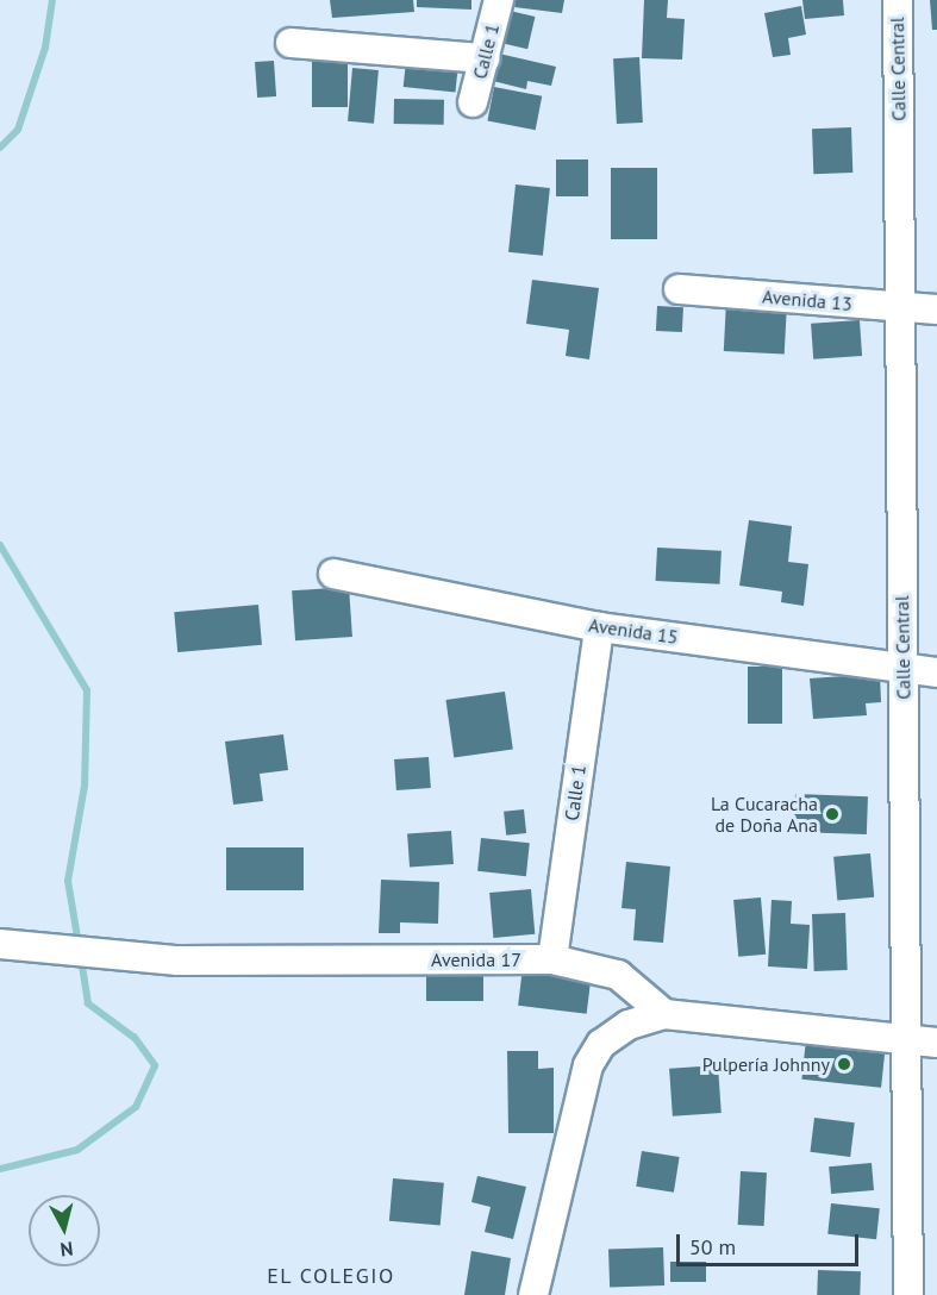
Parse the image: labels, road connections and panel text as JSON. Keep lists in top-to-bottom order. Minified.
{"streets":{"street":["Calle 1","Calle Central","Avenida 13","Avenida 15","Avenida 17"]},"crossings":[["Calle 1","Avenida 15"],["Calle 1","Avenida 17"],["Calle Central","Avenida 13"],["Calle Central","Avenida 15"]],"districts":["EL COLEGIO"],"places":["La Cucaracha de Doña Ana","Pulpería Johnny"],"scale_bar":"50 m","north":"bottom"}
